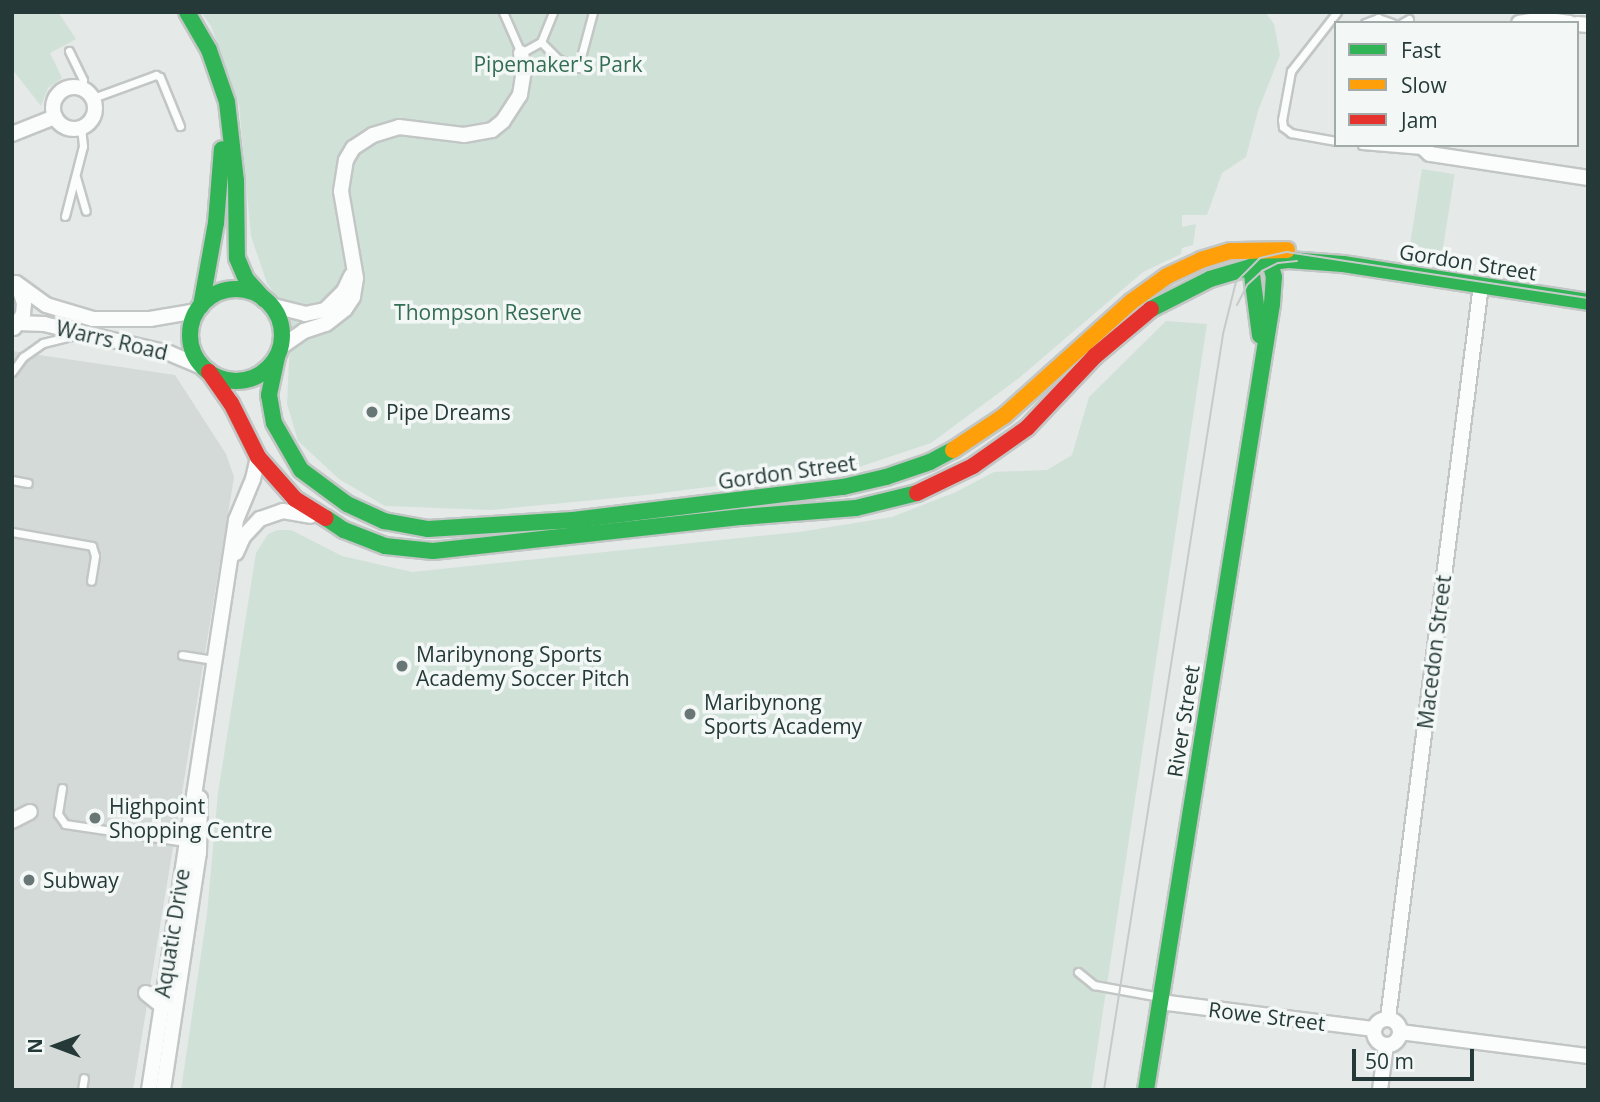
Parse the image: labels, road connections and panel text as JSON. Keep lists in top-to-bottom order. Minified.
{"streets":{"main road":["Gordon Street","River Street"],"street":["Warrs Road","Macedon Street","Aquatic Drive","Rowe Street"]},"crossings":[["Gordon Street","Warrs Road"],["Gordon Street","Macedon Street"],["Gordon Street","River Street"],["Gordon Street","Aquatic Drive"],["Macedon Street","Rowe Street"],["River Street","Rowe Street"]],"parks":["Pipemaker's Park","Thompson Reserve"],"places":["Pipe Dreams","Maribynong Sports Academy Soccer Pitch","Maribynong Sports Academy","Highpoint Shopping Centre","Subway"],"legend":["Fast","Slow","Jam"],"scale_bar":"50 m","north":"left"}
